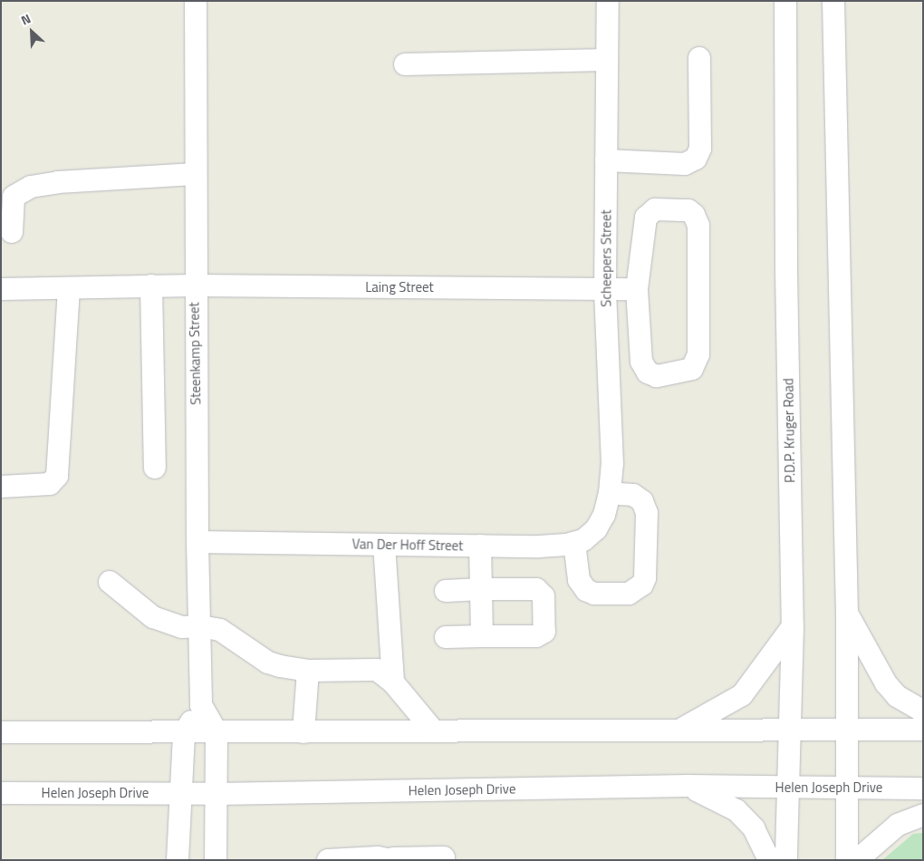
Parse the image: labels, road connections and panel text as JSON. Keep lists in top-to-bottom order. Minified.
{"streets":{"street":["Scheepers Street","Laing Street","Steenkamp Street","P.D.P. Kruger Road","Van Der Hoff Street","Helen Joseph Drive"]},"crossings":[["Scheepers Street","Laing Street"],["Scheepers Street","Van Der Hoff Street"],["Laing Street","Steenkamp Street"],["Steenkamp Street","Van Der Hoff Street"],["P.D.P. Kruger Road","Helen Joseph Drive"]],"north":"top left"}
